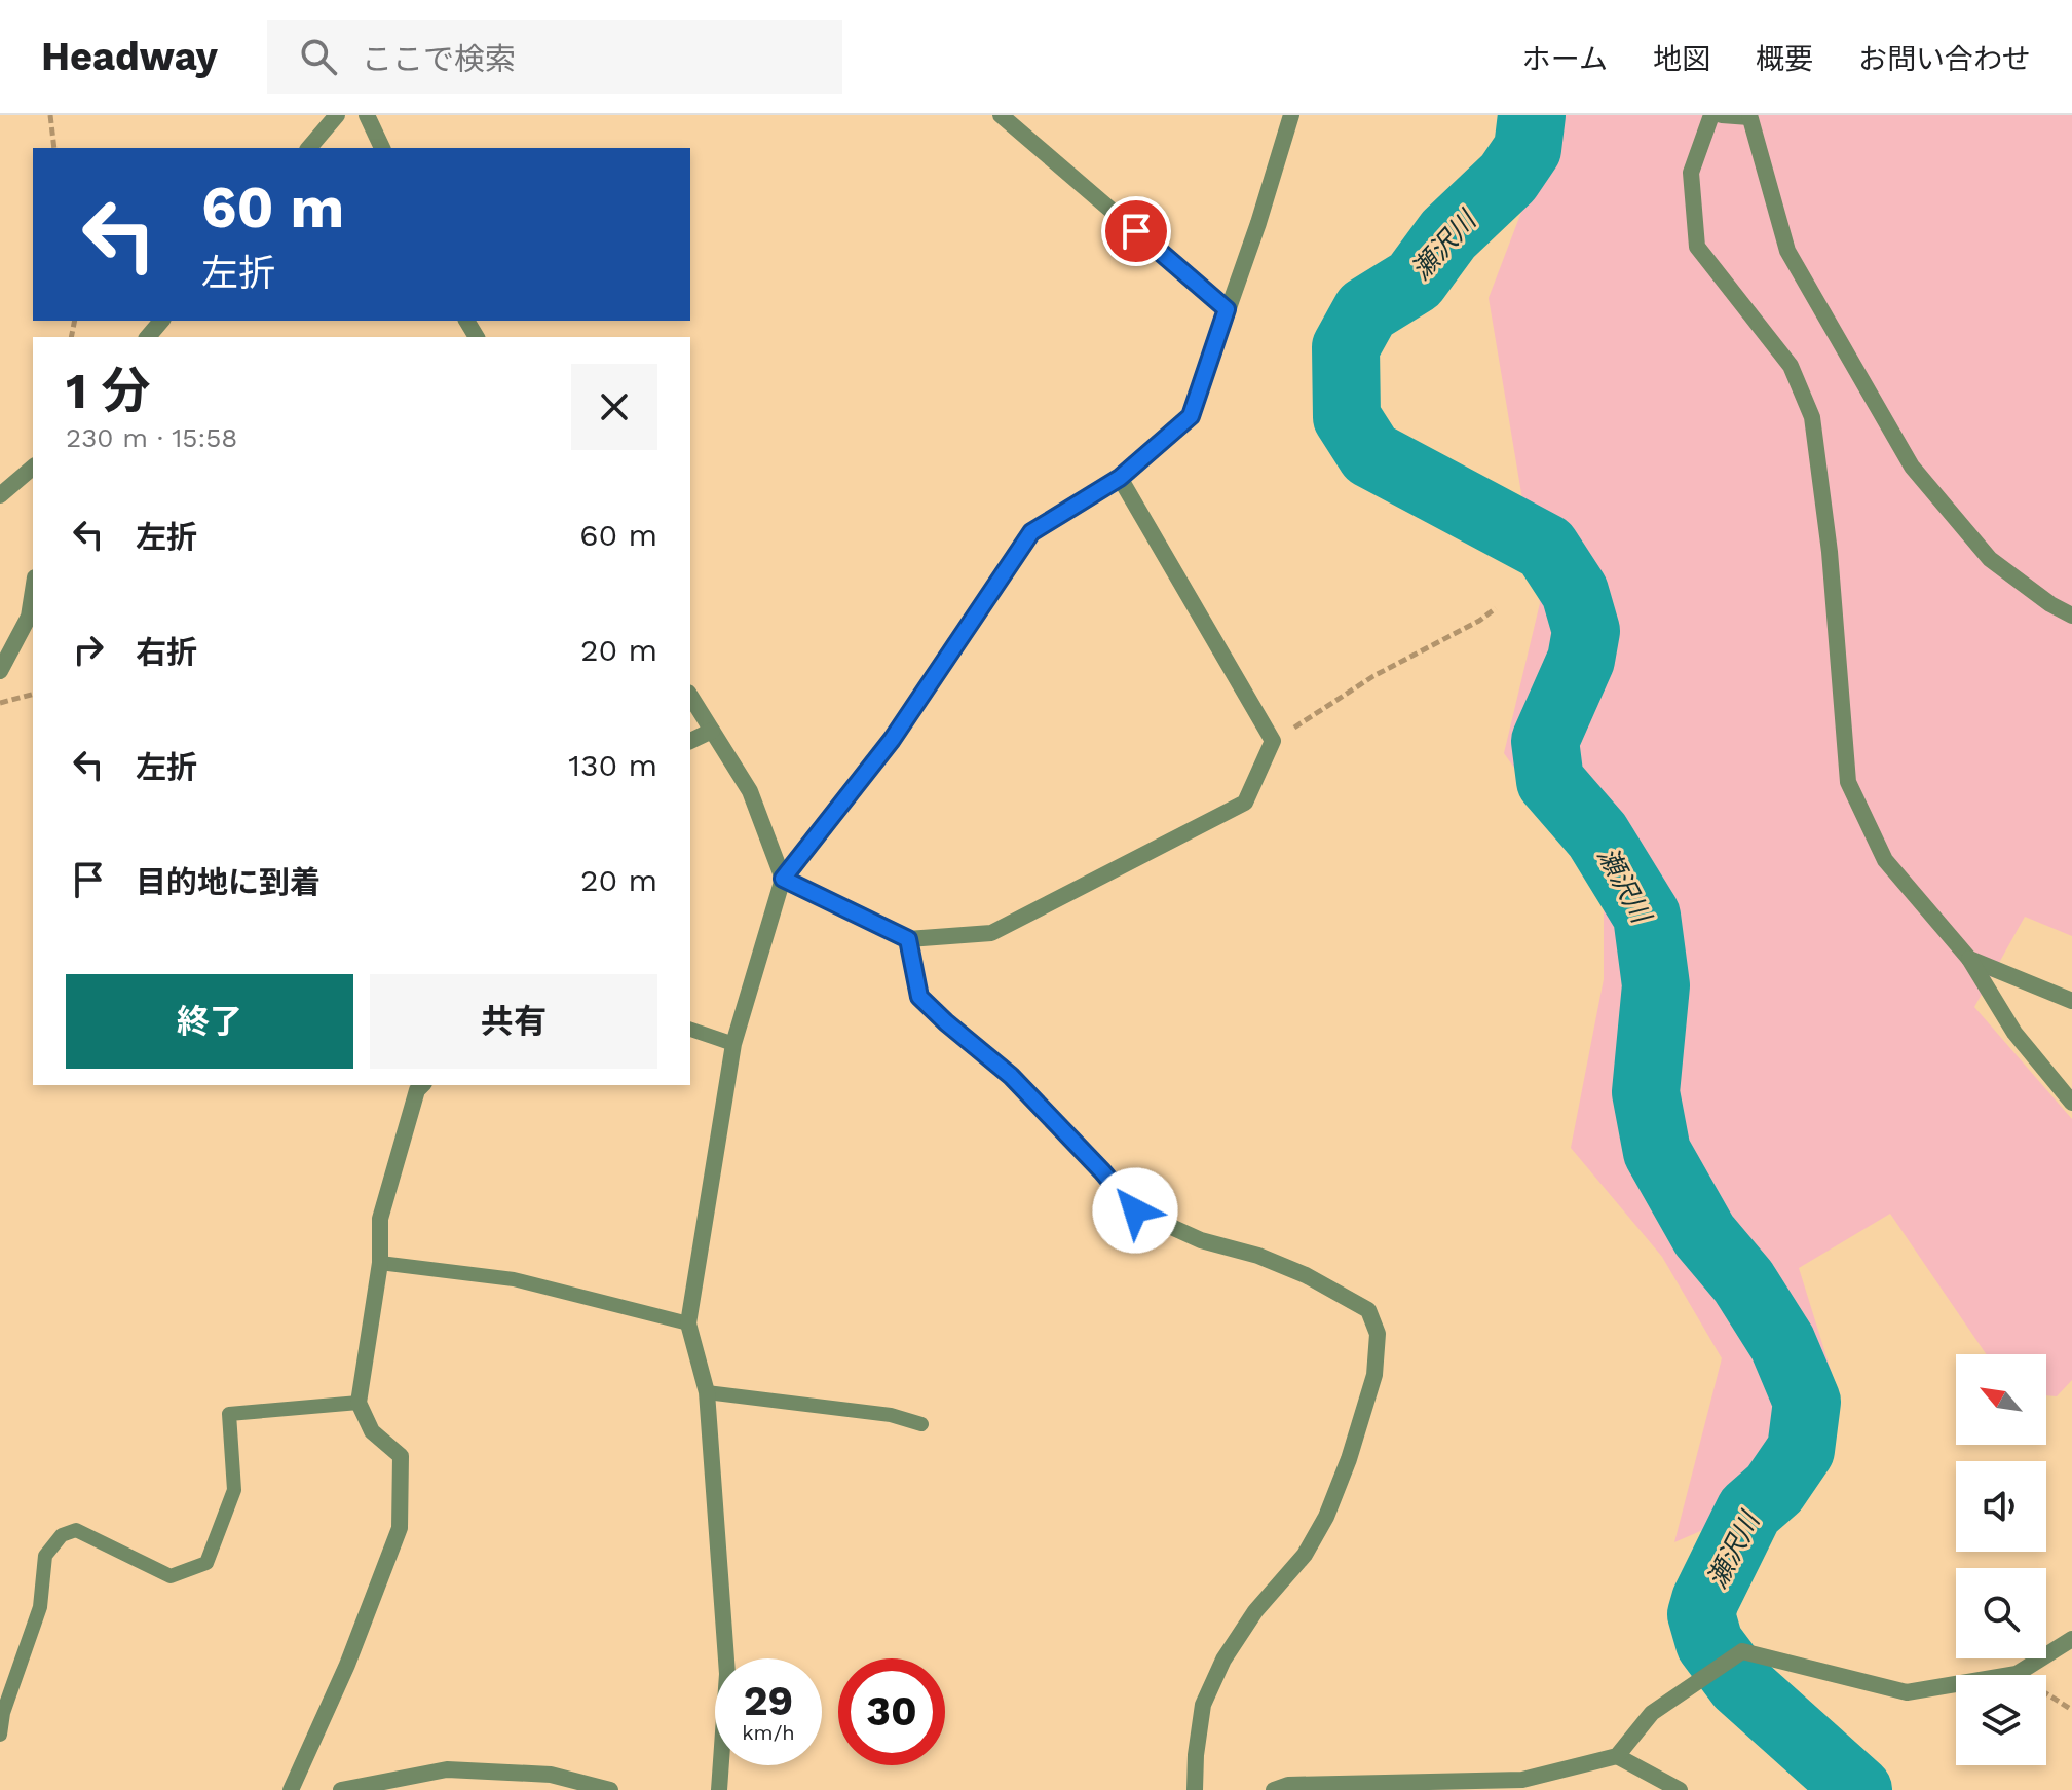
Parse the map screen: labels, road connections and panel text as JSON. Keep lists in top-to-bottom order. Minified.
{"water":["瀬沢川"],"north":"top left","page":{"header":"Headway","search":"ここで検索","nav":["ホーム","地図","概要","お問い合わせ"],"turn":["60 m","左折"],"heading":["1 分","230 m · 15:58"],"list":[{"name":"左折","value":"60 m"},{"name":"右折","value":"20 m"},{"name":"左折","value":"130 m"},{"name":"目的地に到着","value":"20 m"}],"buttons":["終了","共有"],"speed":"29 km/h","limit":"30"}}
